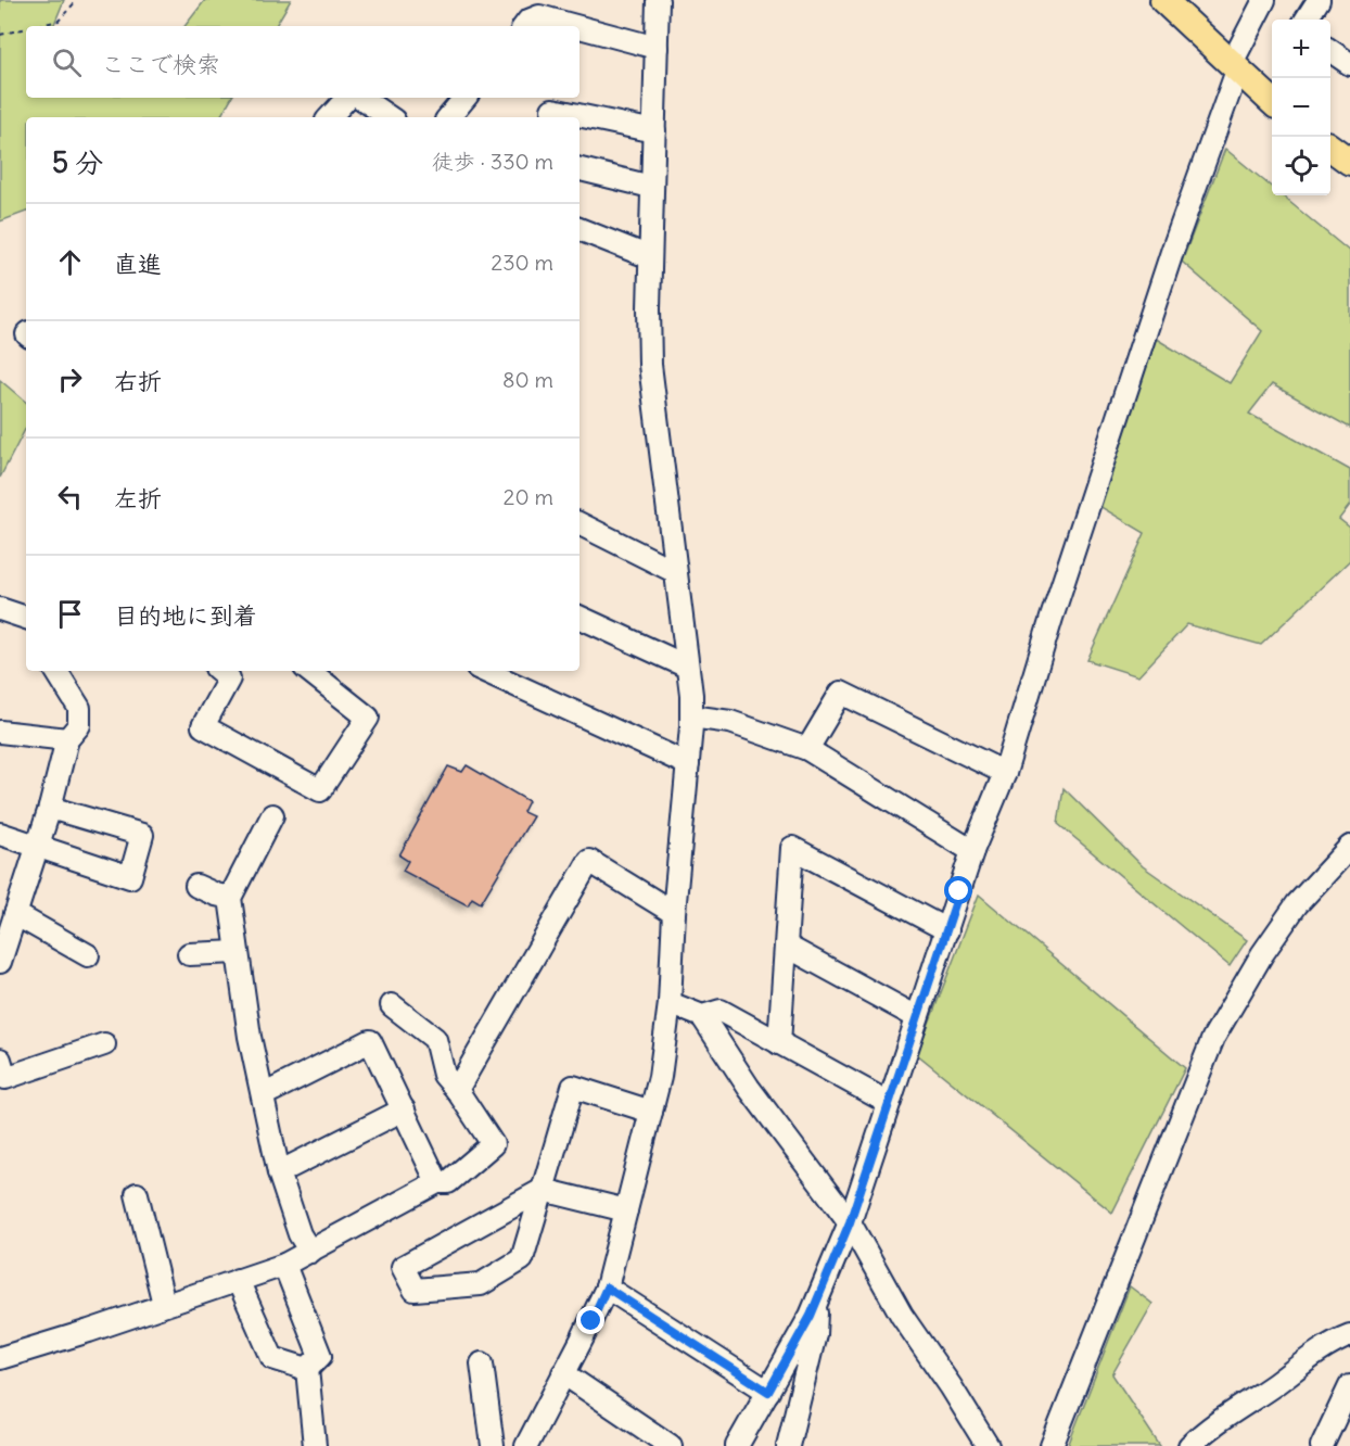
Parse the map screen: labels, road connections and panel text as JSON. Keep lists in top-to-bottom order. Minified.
{"page":{"map_buttons":["+","−"],"search":"ここで検索","heading":["5 分","徒歩 · 330 m"],"list":[["直進","230 m"],["右折","80 m"],["左折","20 m"],"目的地に到着"]}}
